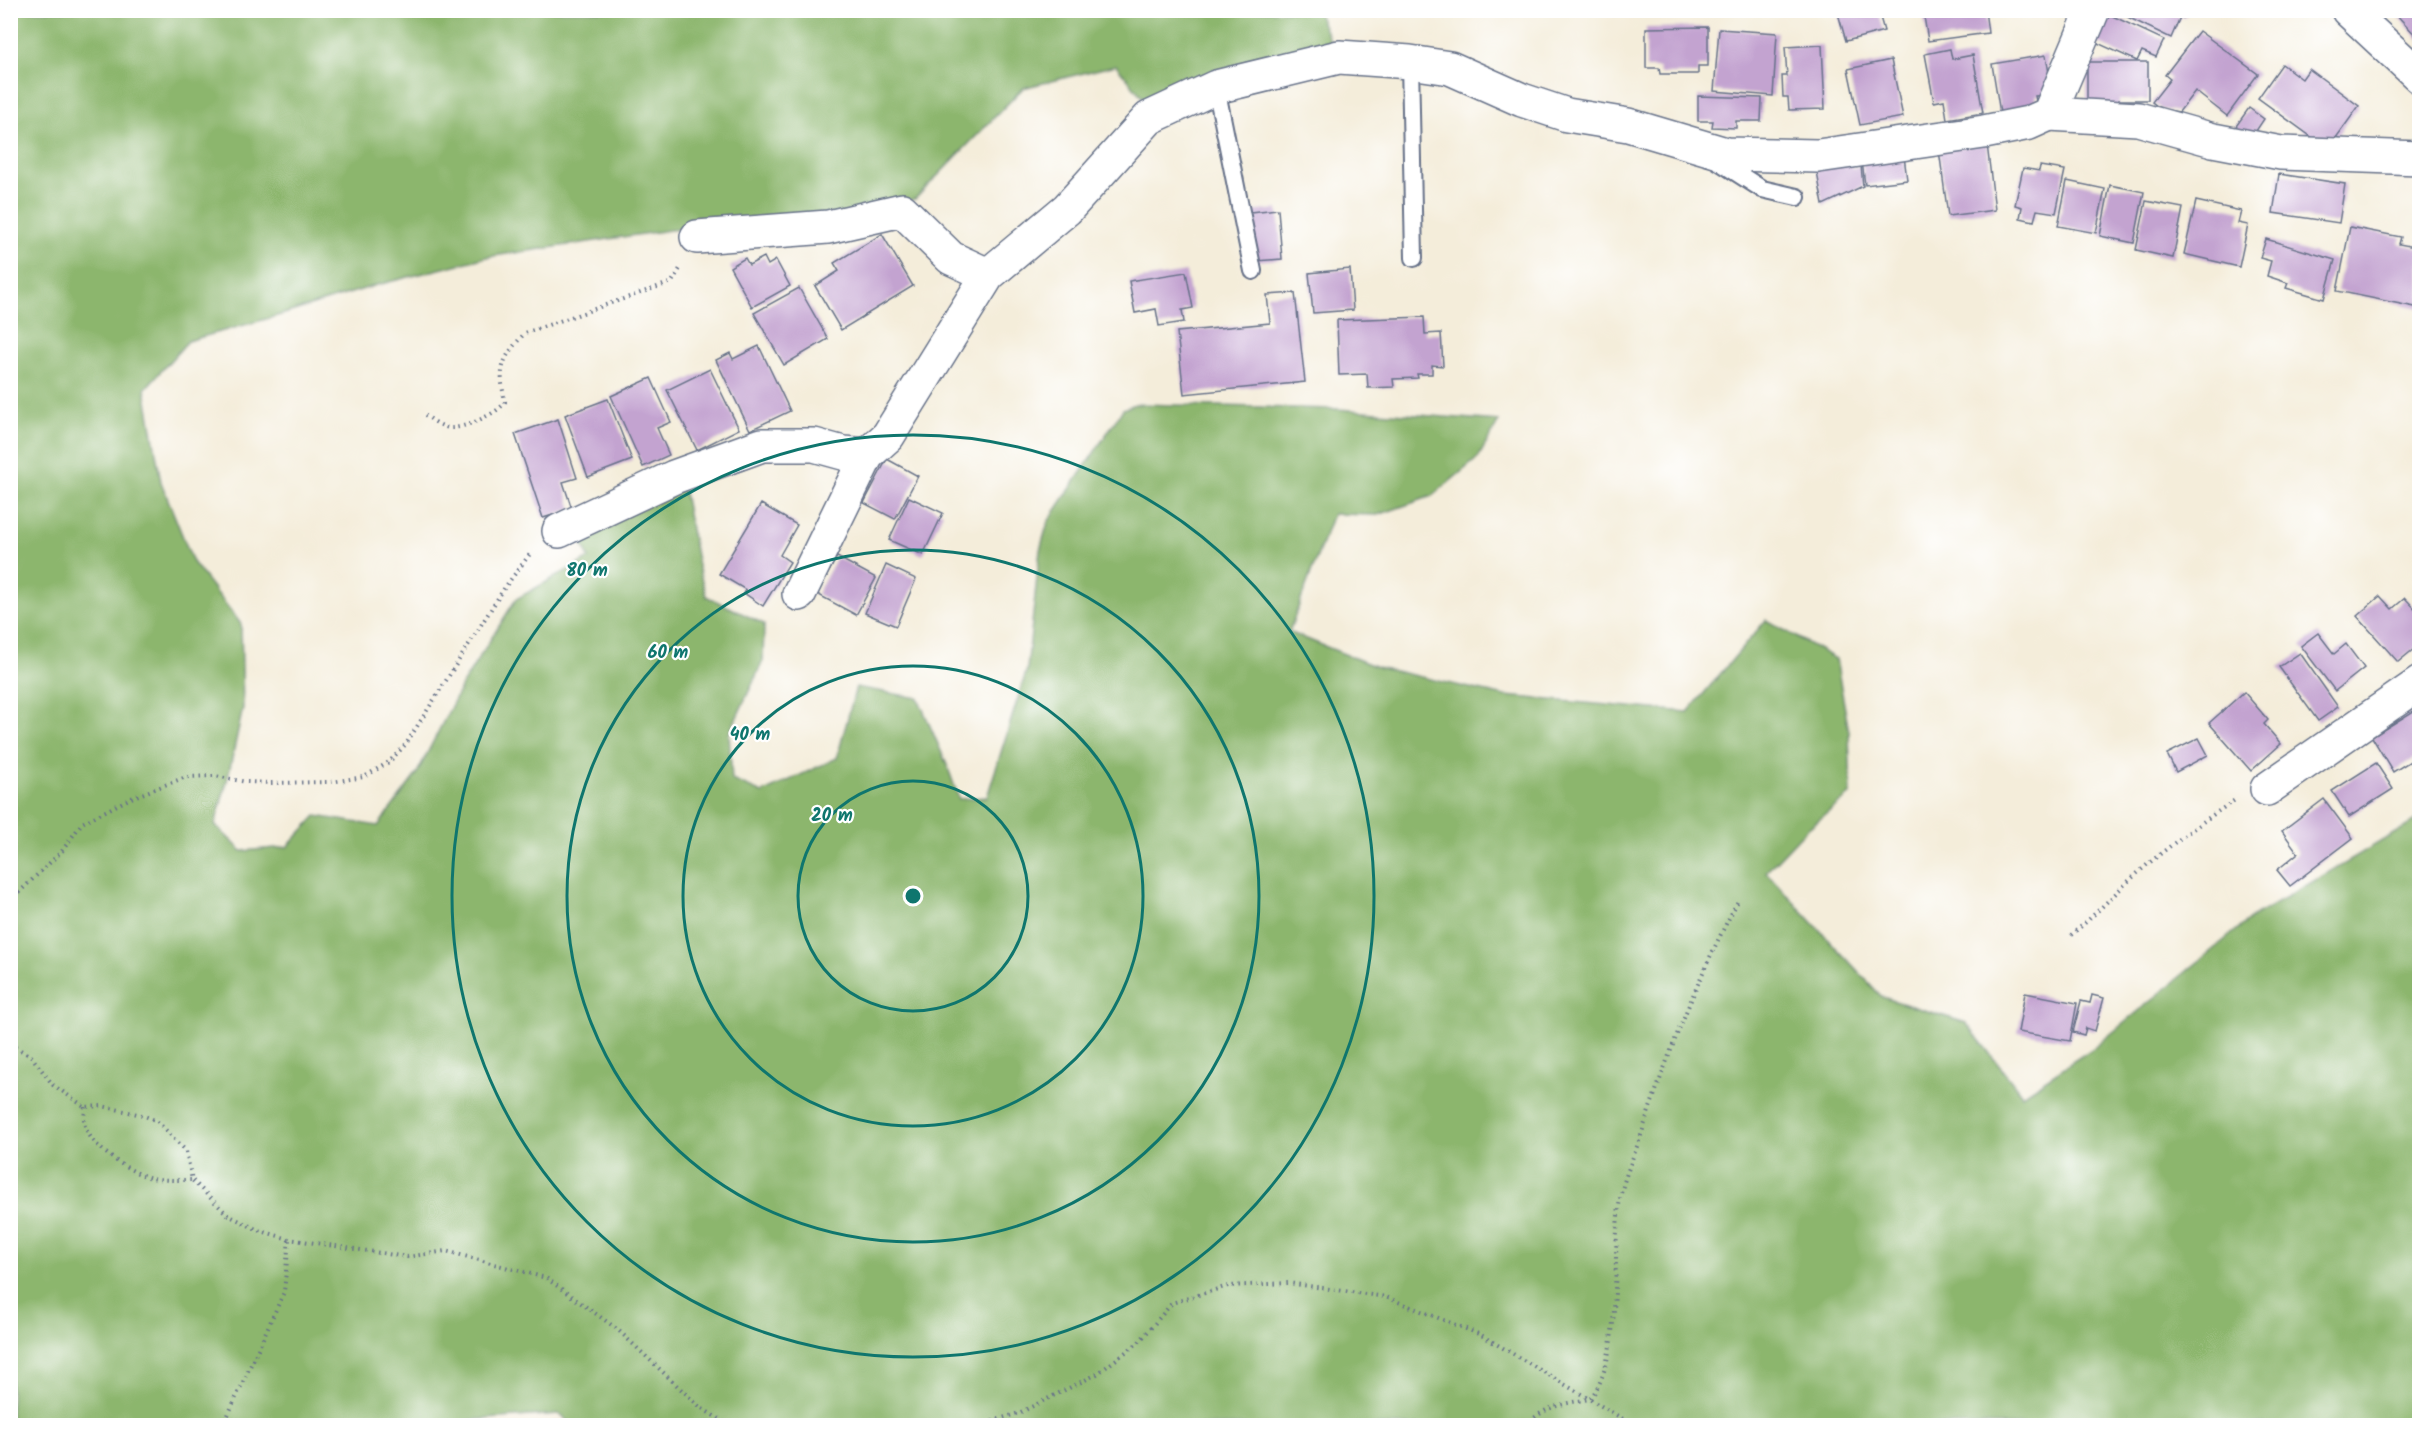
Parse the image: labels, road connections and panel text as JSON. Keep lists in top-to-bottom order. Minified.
{"rings":["80 m","60 m","40 m","20 m"]}
